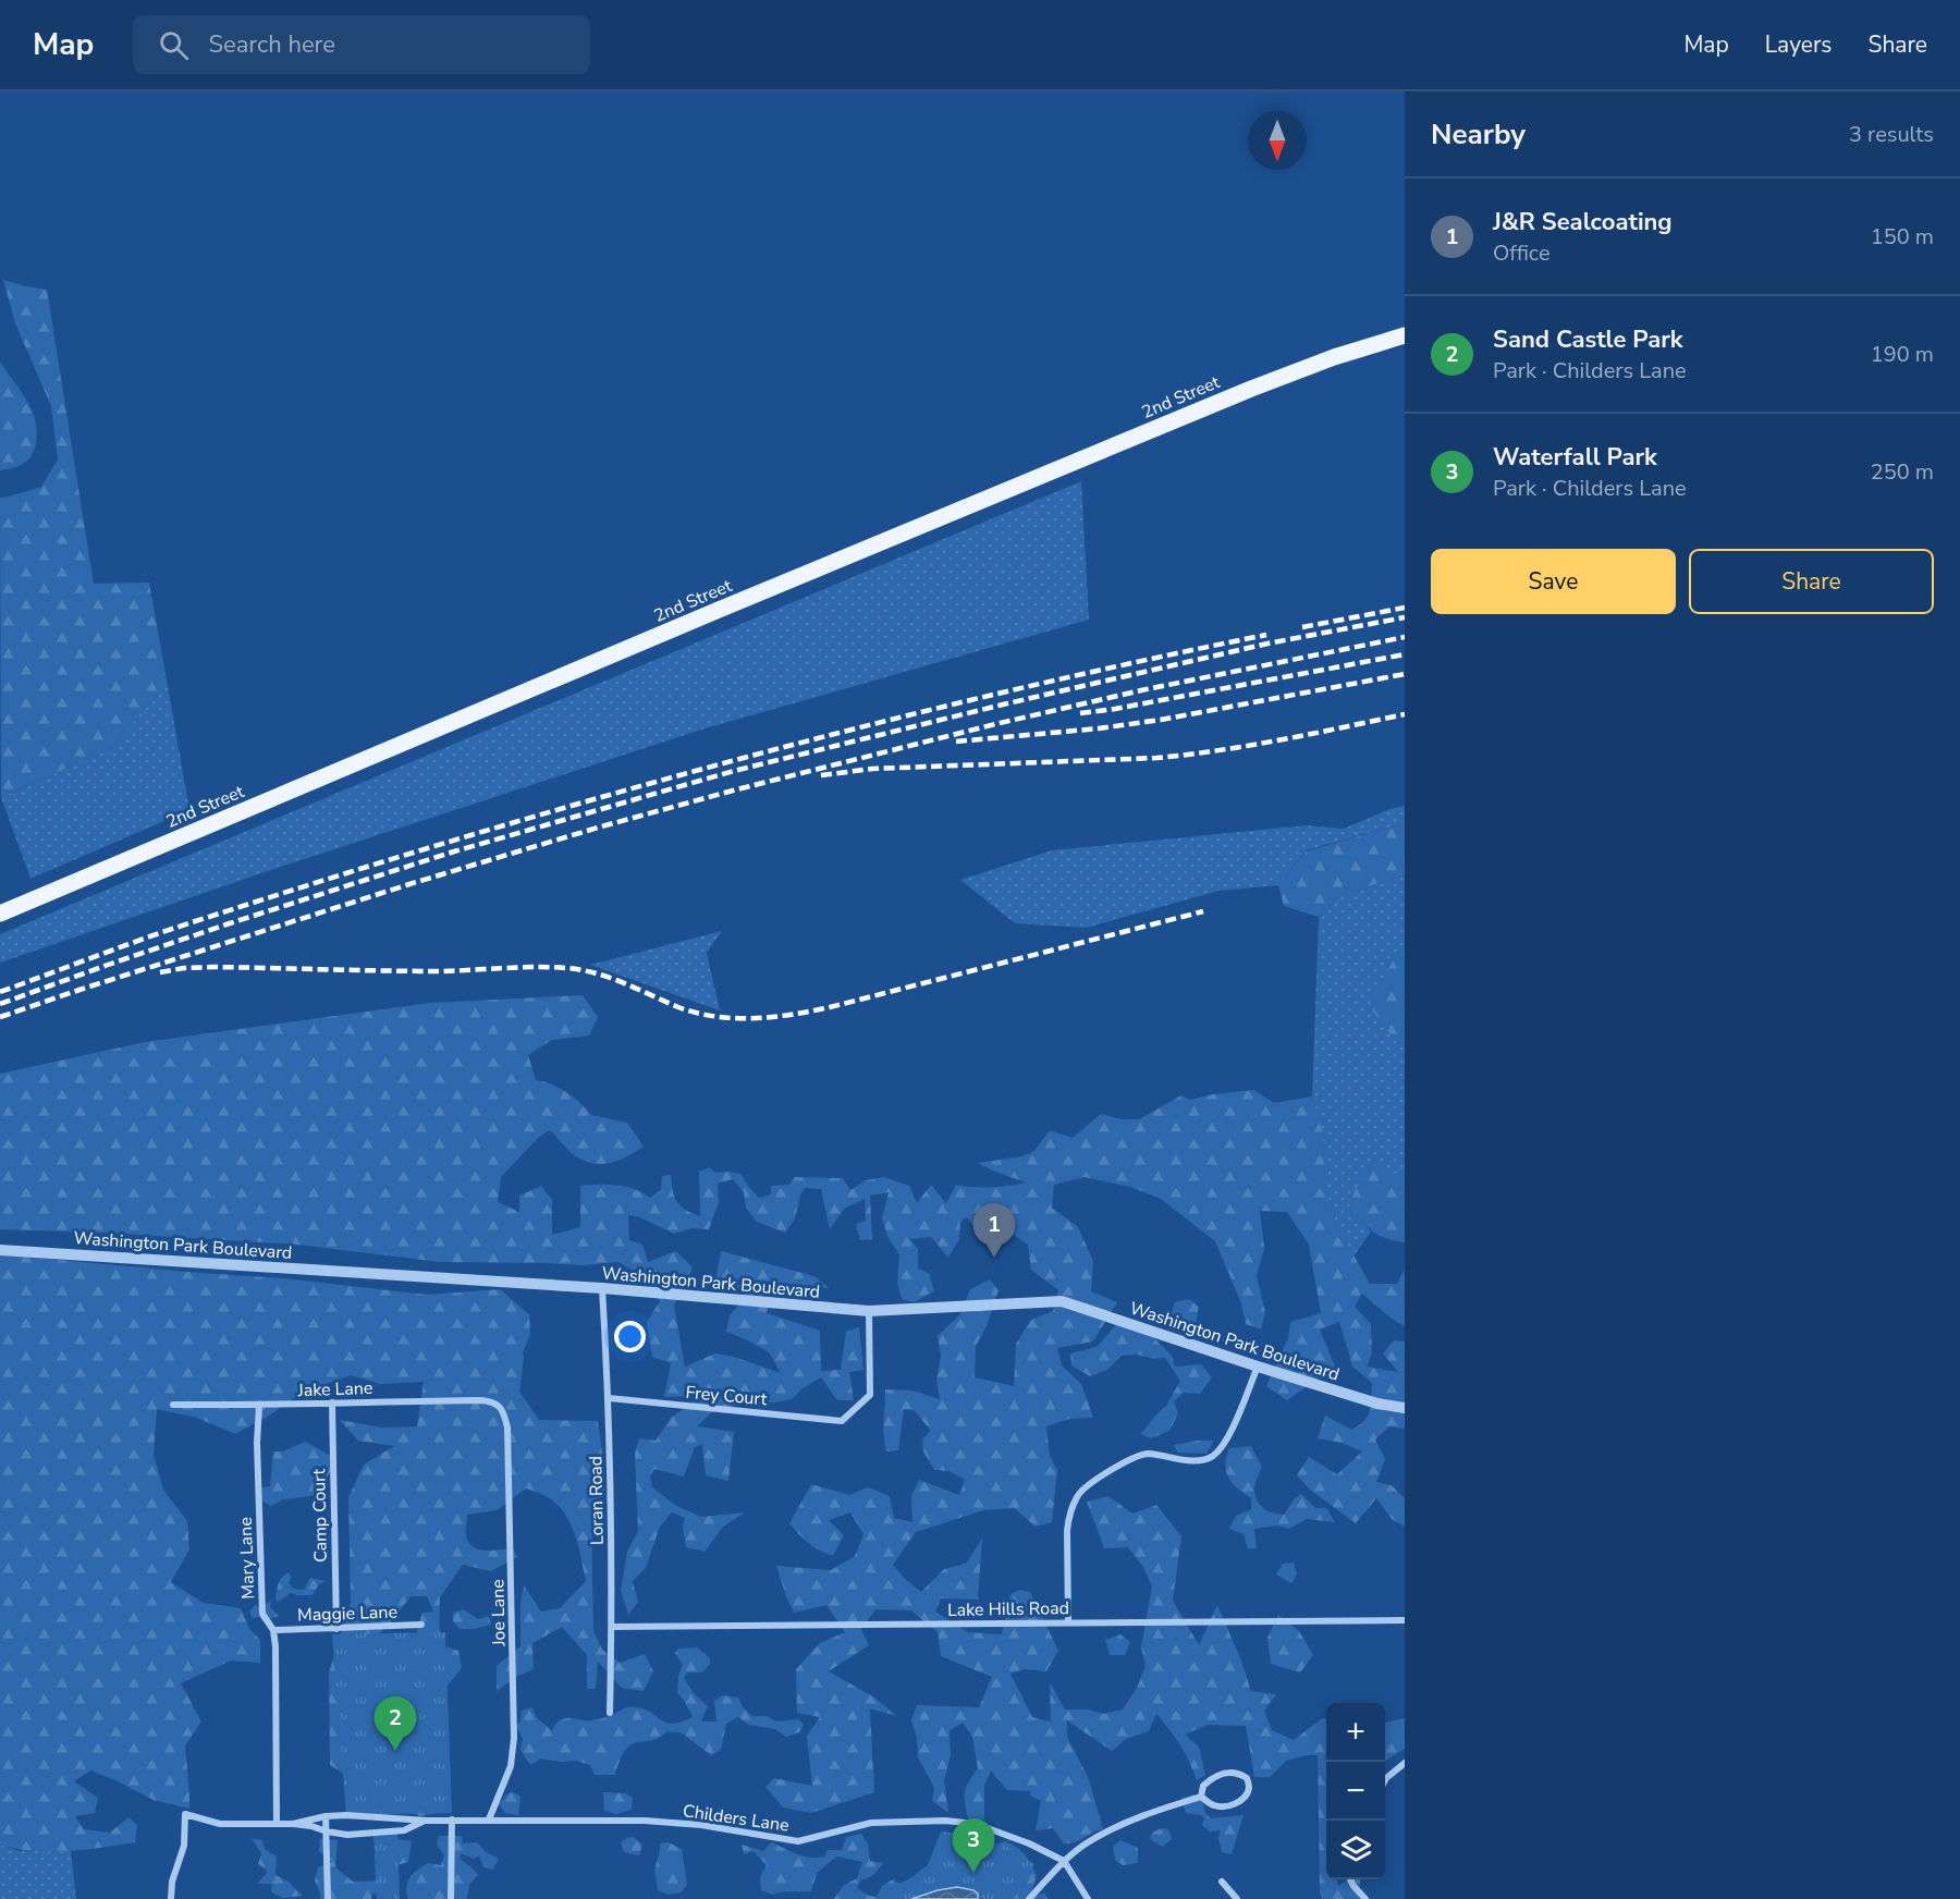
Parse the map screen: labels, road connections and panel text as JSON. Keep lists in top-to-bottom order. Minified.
{"streets":{"main road":["2nd Street"],"street":["Washington Park Boulevard","Jake Lane","Frey Court","Loran Road","Camp Court","Mary Lane","Lake Hills Road","Maggie Lane","Joe Lane","Childers Lane"]},"crossings":[["Washington Park Boulevard","Frey Court"],["Washington Park Boulevard","Loran Road"],["Jake Lane","Camp Court"],["Jake Lane","Mary Lane"],["Jake Lane","Joe Lane"],["Frey Court","Loran Road"],["Loran Road","Lake Hills Road"],["Camp Court","Maggie Lane"],["Mary Lane","Maggie Lane"],["Mary Lane","Childers Lane"],["Joe Lane","Childers Lane"]],"north":"bottom","page":{"header":"Map","search":"Search here","nav":["Map","Layers","Share"],"heading":["Nearby","3 results"],"list":[{"mark":"1","name":"J&R Sealcoating","note":"Office","value":"150 m"},{"mark":"2","name":"Sand Castle Park","note":"Park · Childers Lane","value":"190 m"},{"mark":"3","name":"Waterfall Park","note":"Park · Childers Lane","value":"250 m"}],"buttons":["Save","Share"],"pins":["1","2","3"],"map_buttons":["+","−"]}}
